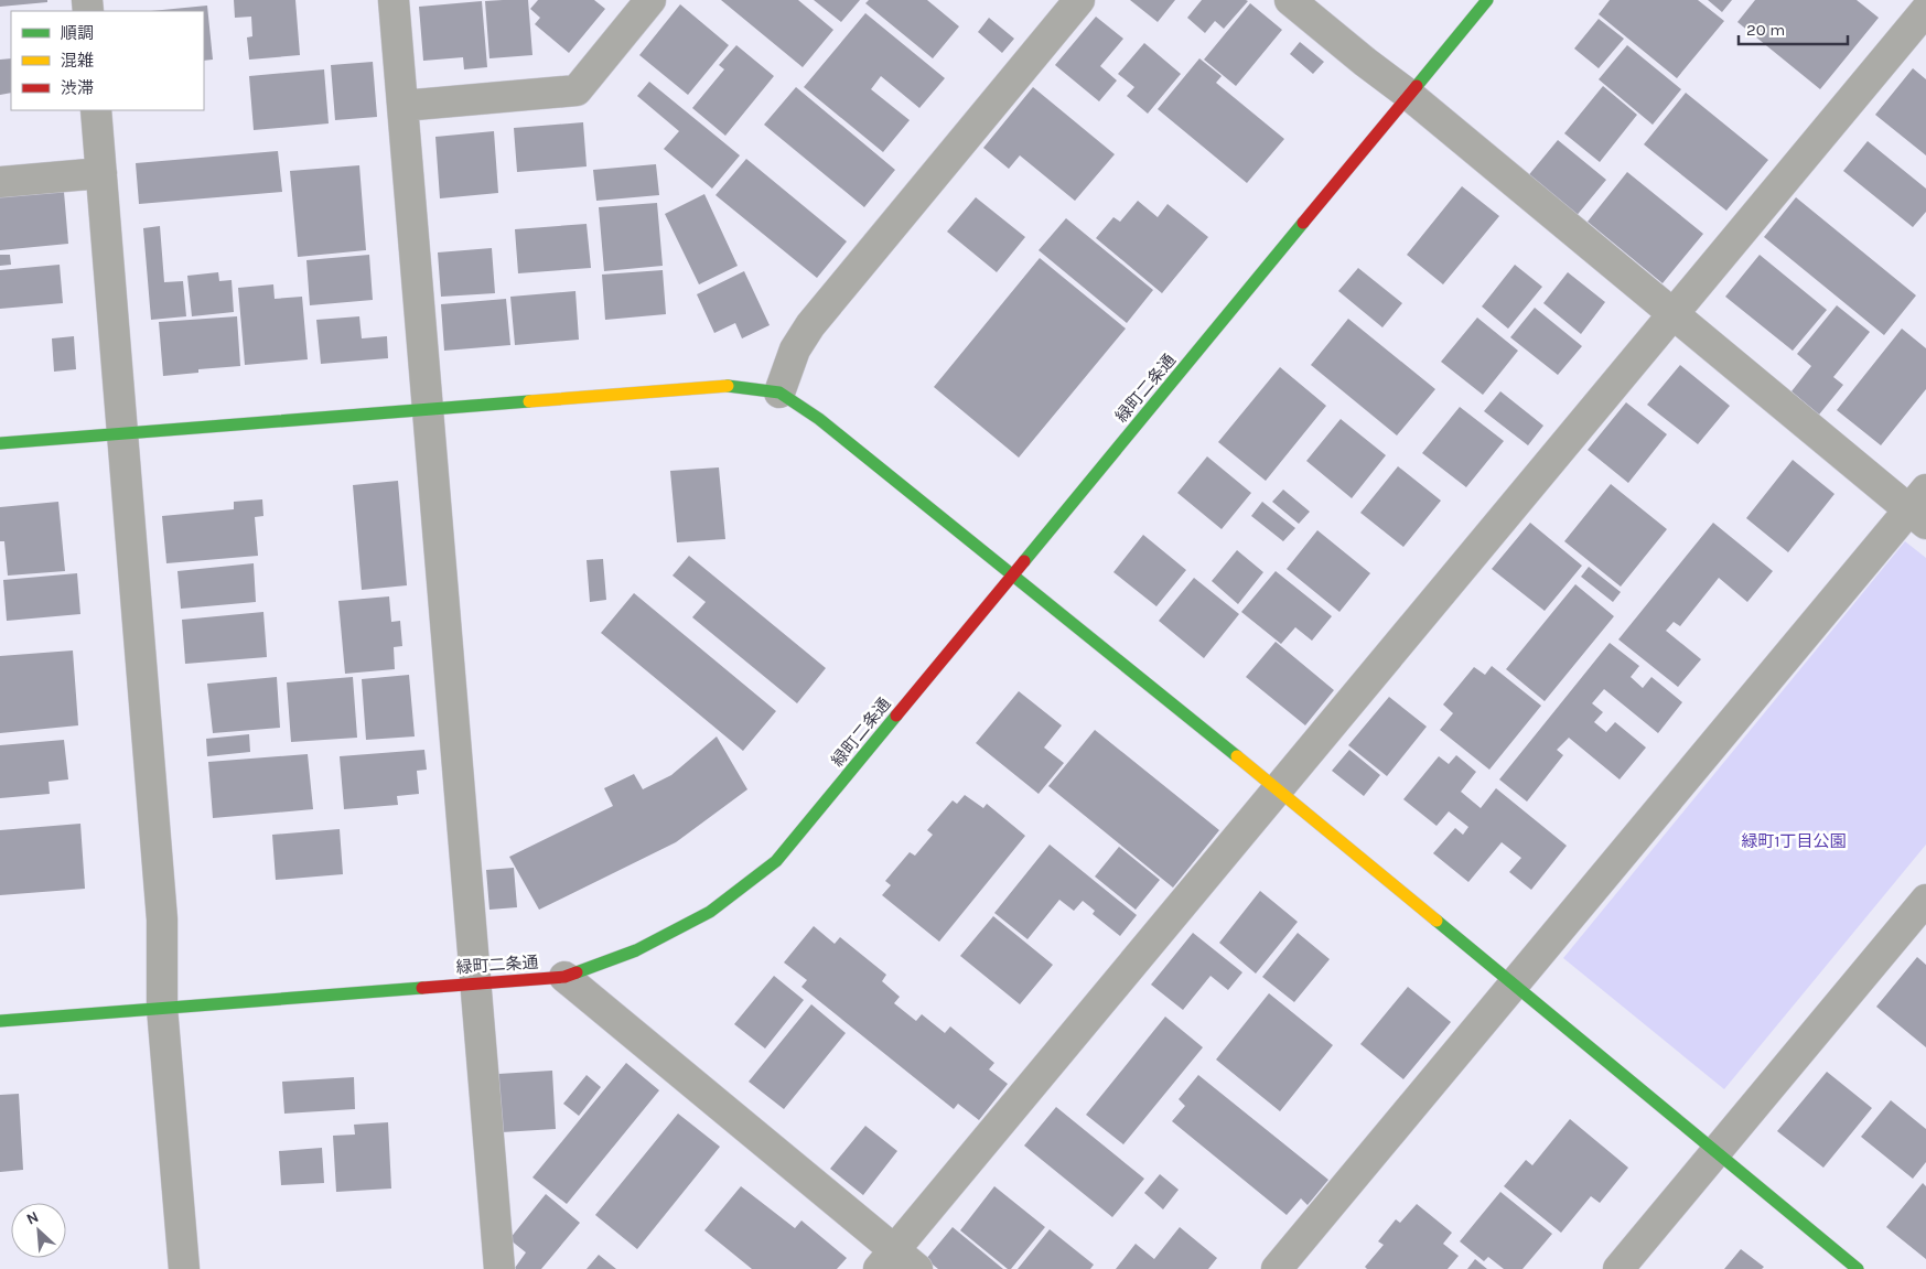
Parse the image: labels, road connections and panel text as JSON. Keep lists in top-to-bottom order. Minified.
{"streets":{"street":["緑町二条通"]},"parks":["緑町1丁目公園"],"legend":["順調","混雑","渋滞"],"scale_bar":"20 m","north":"top left"}
